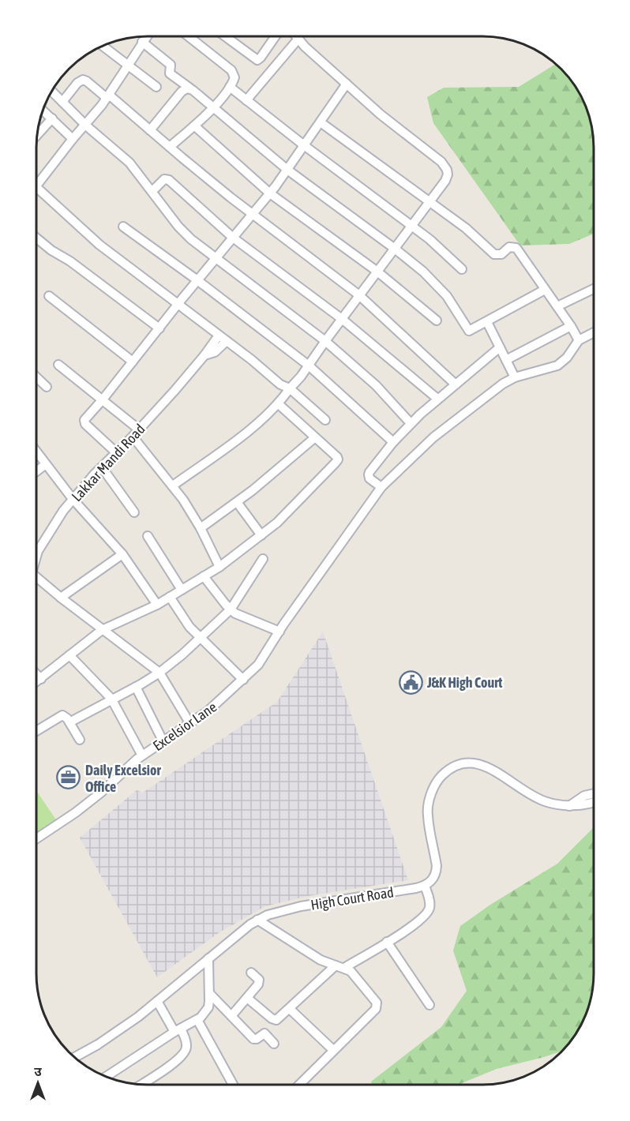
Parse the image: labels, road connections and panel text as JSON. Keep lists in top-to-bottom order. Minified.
{"streets":{"street":["Lakkar Mandi Road","Excelsior Lane","High Court Road"]},"places":{"public building":["J&K High Court"],"office":["Daily Excelsior Office"]},"north":"top"}
